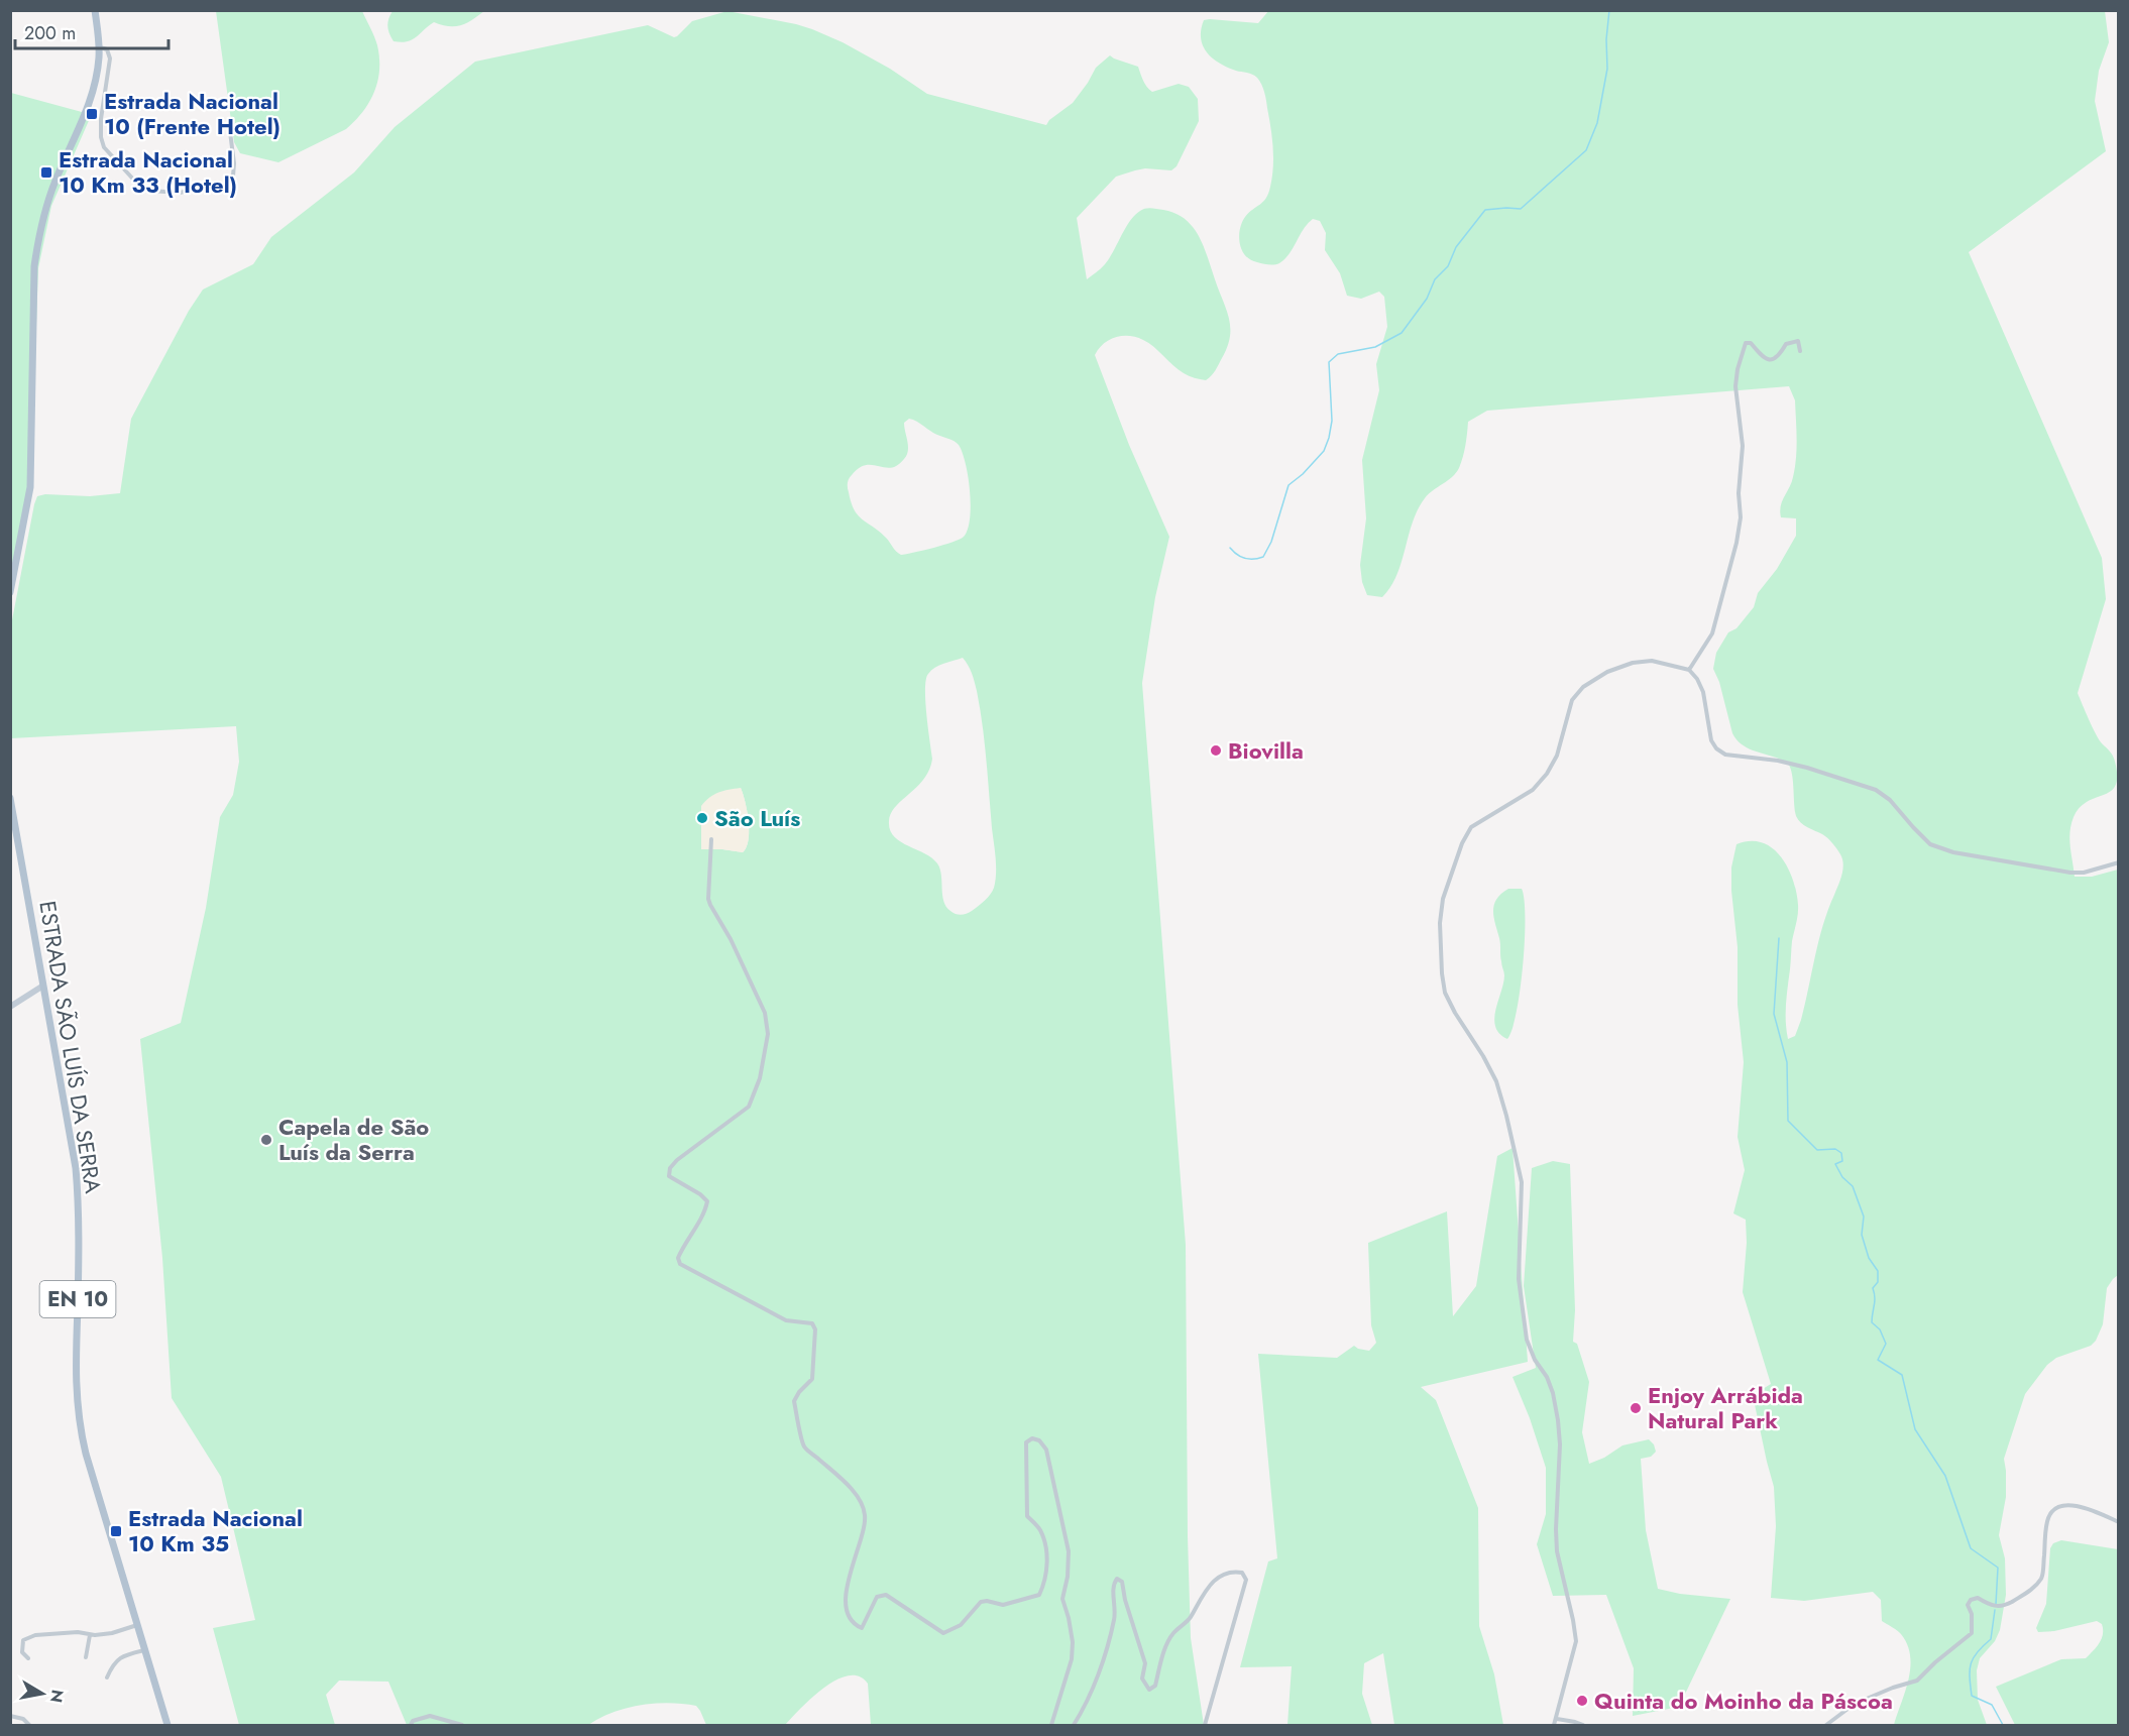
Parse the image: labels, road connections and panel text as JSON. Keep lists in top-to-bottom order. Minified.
{"streets":{"main road":["ESTRADA SÃO LUÍS DA SERRA","EN 10"]},"places":{"transit":["Estrada Nacional 10 (Frente Hotel)","Estrada Nacional 10 Km 33 (Hotel)","Estrada Nacional 10 Km 35"],"other":["Biovilla","São Luís","Capela de São Luís da Serra","Enjoy Arrábida Natural Park","Quinta do Moinho da Páscoa"]},"scale_bar":"200 m","north":"right"}
